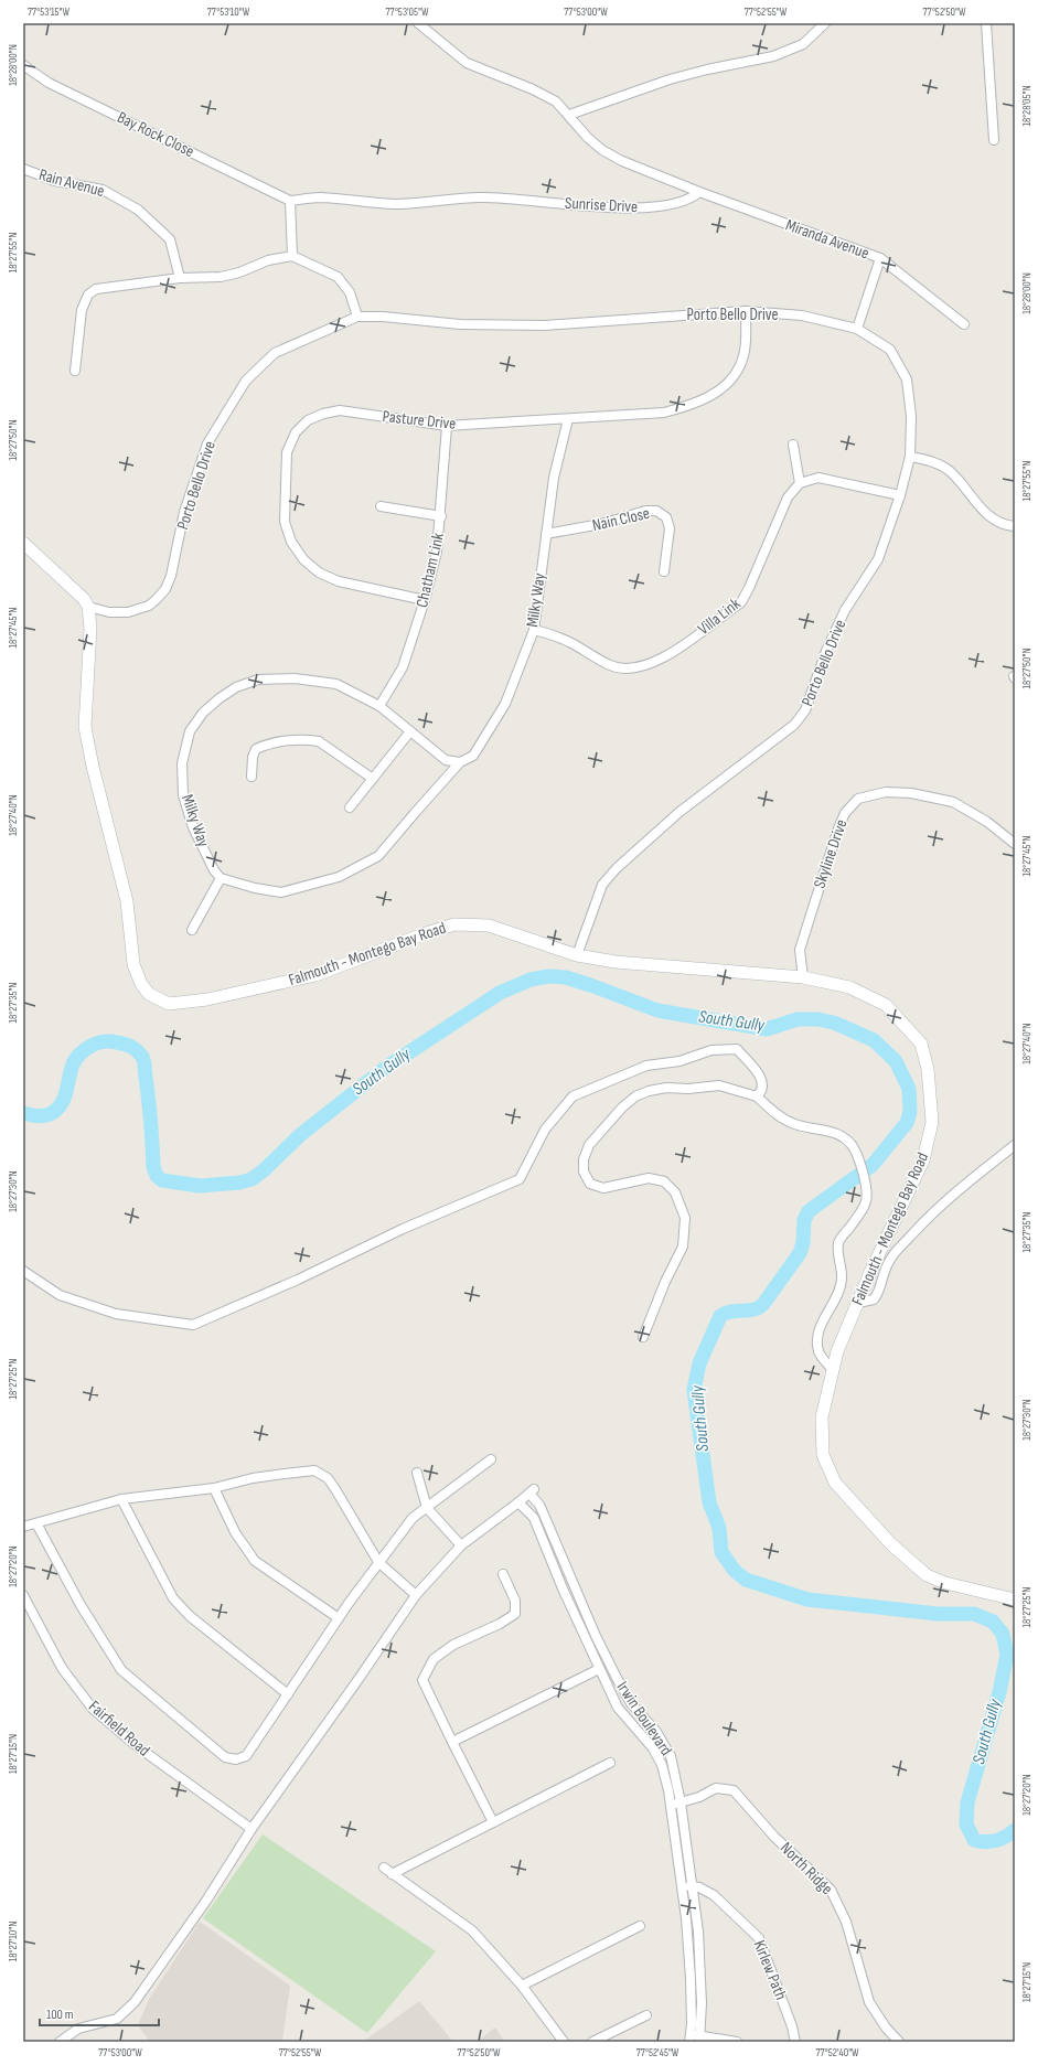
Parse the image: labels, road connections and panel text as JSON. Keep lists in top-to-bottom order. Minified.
{"streets":{"main road":["Falmouth - Montego Bay Road"],"street":["Bay Rock Close","Rain Avenue","Sunrise Drive","Miranda Avenue","Porto Bello Drive","Pasture Drive","Nain Close","Chatham Link","Milky Way","Villa Link","Skyline Drive","Irwin Boulevard","Fairfield Road","North Ridge","Kirlew Path"]},"crossings":[["Bay Rock Close","Sunrise Drive"],["Sunrise Drive","Miranda Avenue"],["Porto Bello Drive","Pasture Drive"],["Porto Bello Drive","Falmouth - Montego Bay Road"],["Pasture Drive","Chatham Link"],["Pasture Drive","Milky Way"],["Nain Close","Milky Way"],["Chatham Link","Milky Way"],["Milky Way","Villa Link"],["Skyline Drive","Falmouth - Montego Bay Road"],["Irwin Boulevard","North Ridge"],["Irwin Boulevard","Kirlew Path"]],"water":["South Gully"],"scale_bar":"100 m","coordinates":["77°53'15\"W","77°53'10\"W","77°53'05\"W","77°53'00\"W","77°52'55\"W","77°52'50\"W","18°28'00\"N","18°28'05\"N","18°27'55\"N","18°27'50\"N","18°27'45\"N","18°27'40\"N","18°27'35\"N","18°27'30\"N","18°27'25\"N","18°27'20\"N","18°27'15\"N","18°27'10\"N","77°52'45\"W","77°52'40\"W"]}
